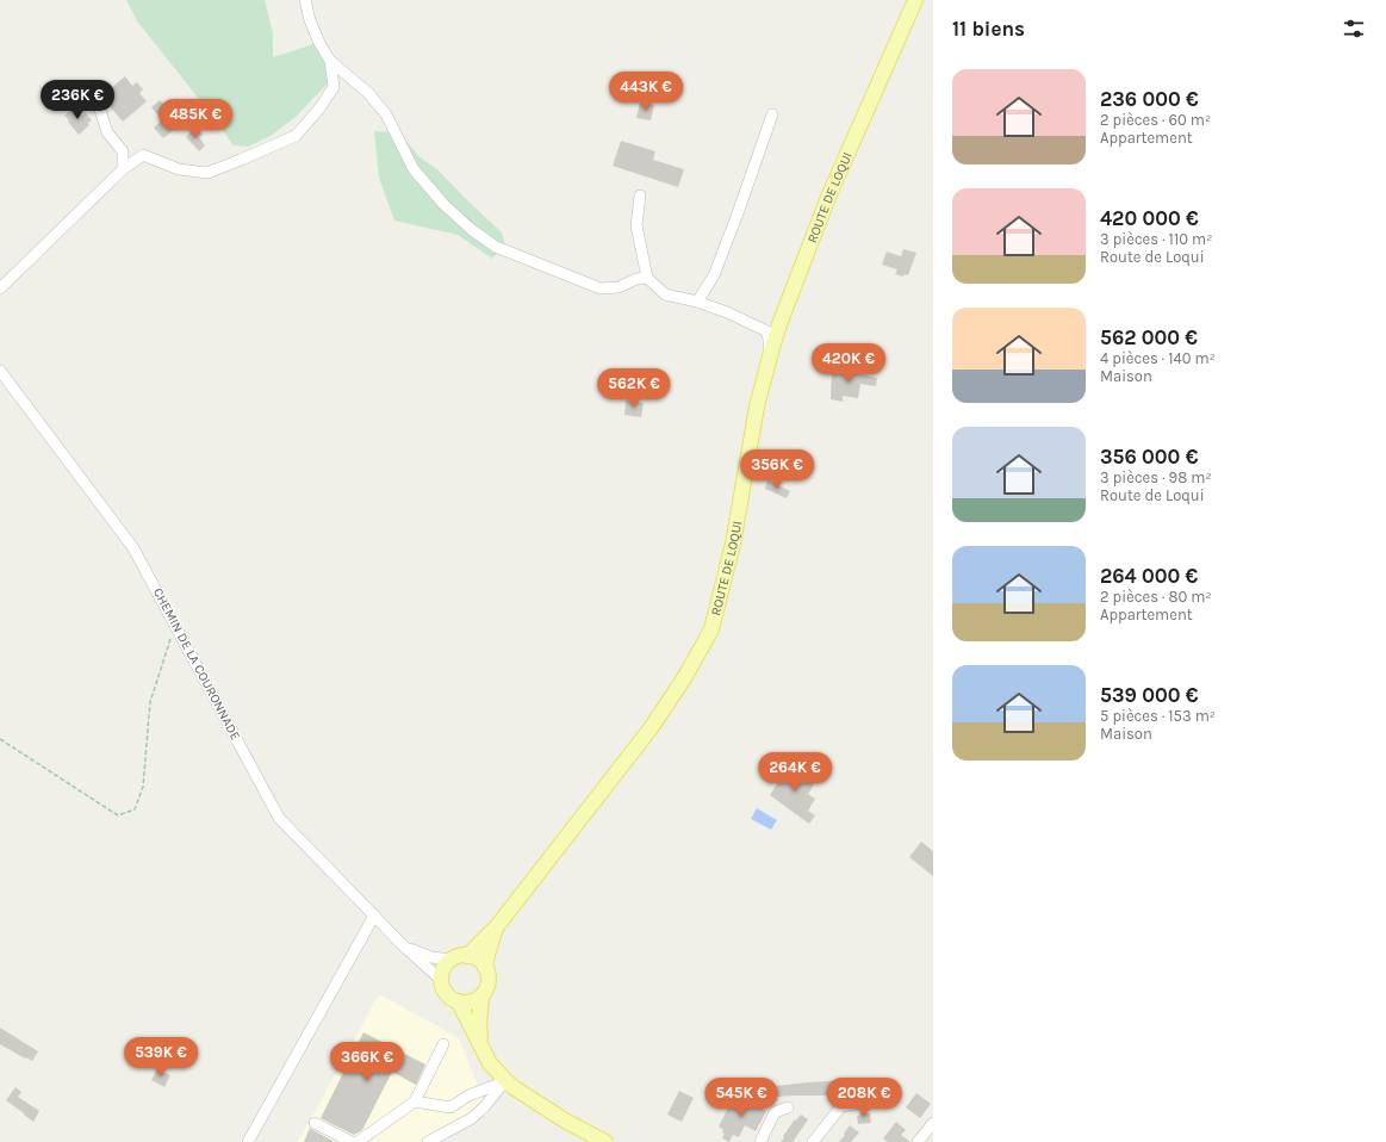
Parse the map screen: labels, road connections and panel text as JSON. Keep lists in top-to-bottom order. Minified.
{"streets":{"main road":["ROUTE DE LOQUI"],"street":["CHEMIN DE LA COURONNADE"]},"crossings":[["ROUTE DE LOQUI","CHEMIN DE LA COURONNADE"]],"page":{"heading":"11 biens","list":[{"name":"236 000 €","note":"2 pièces · 60 m² · Appartement"},{"name":"420 000 €","note":"3 pièces · 110 m² · Route de Loqui"},{"name":"562 000 €","note":"4 pièces · 140 m² · Maison"},{"name":"356 000 €","note":"3 pièces · 98 m² · Route de Loqui"},{"name":"264 000 €","note":"2 pièces · 80 m² · Appartement"},{"name":"539 000 €","note":"5 pièces · 153 m² · Maison"}],"price":["443K €","236K €","485K €","420K €","562K €","356K €","264K €","539K €","366K €","545K €","208K €"]}}
